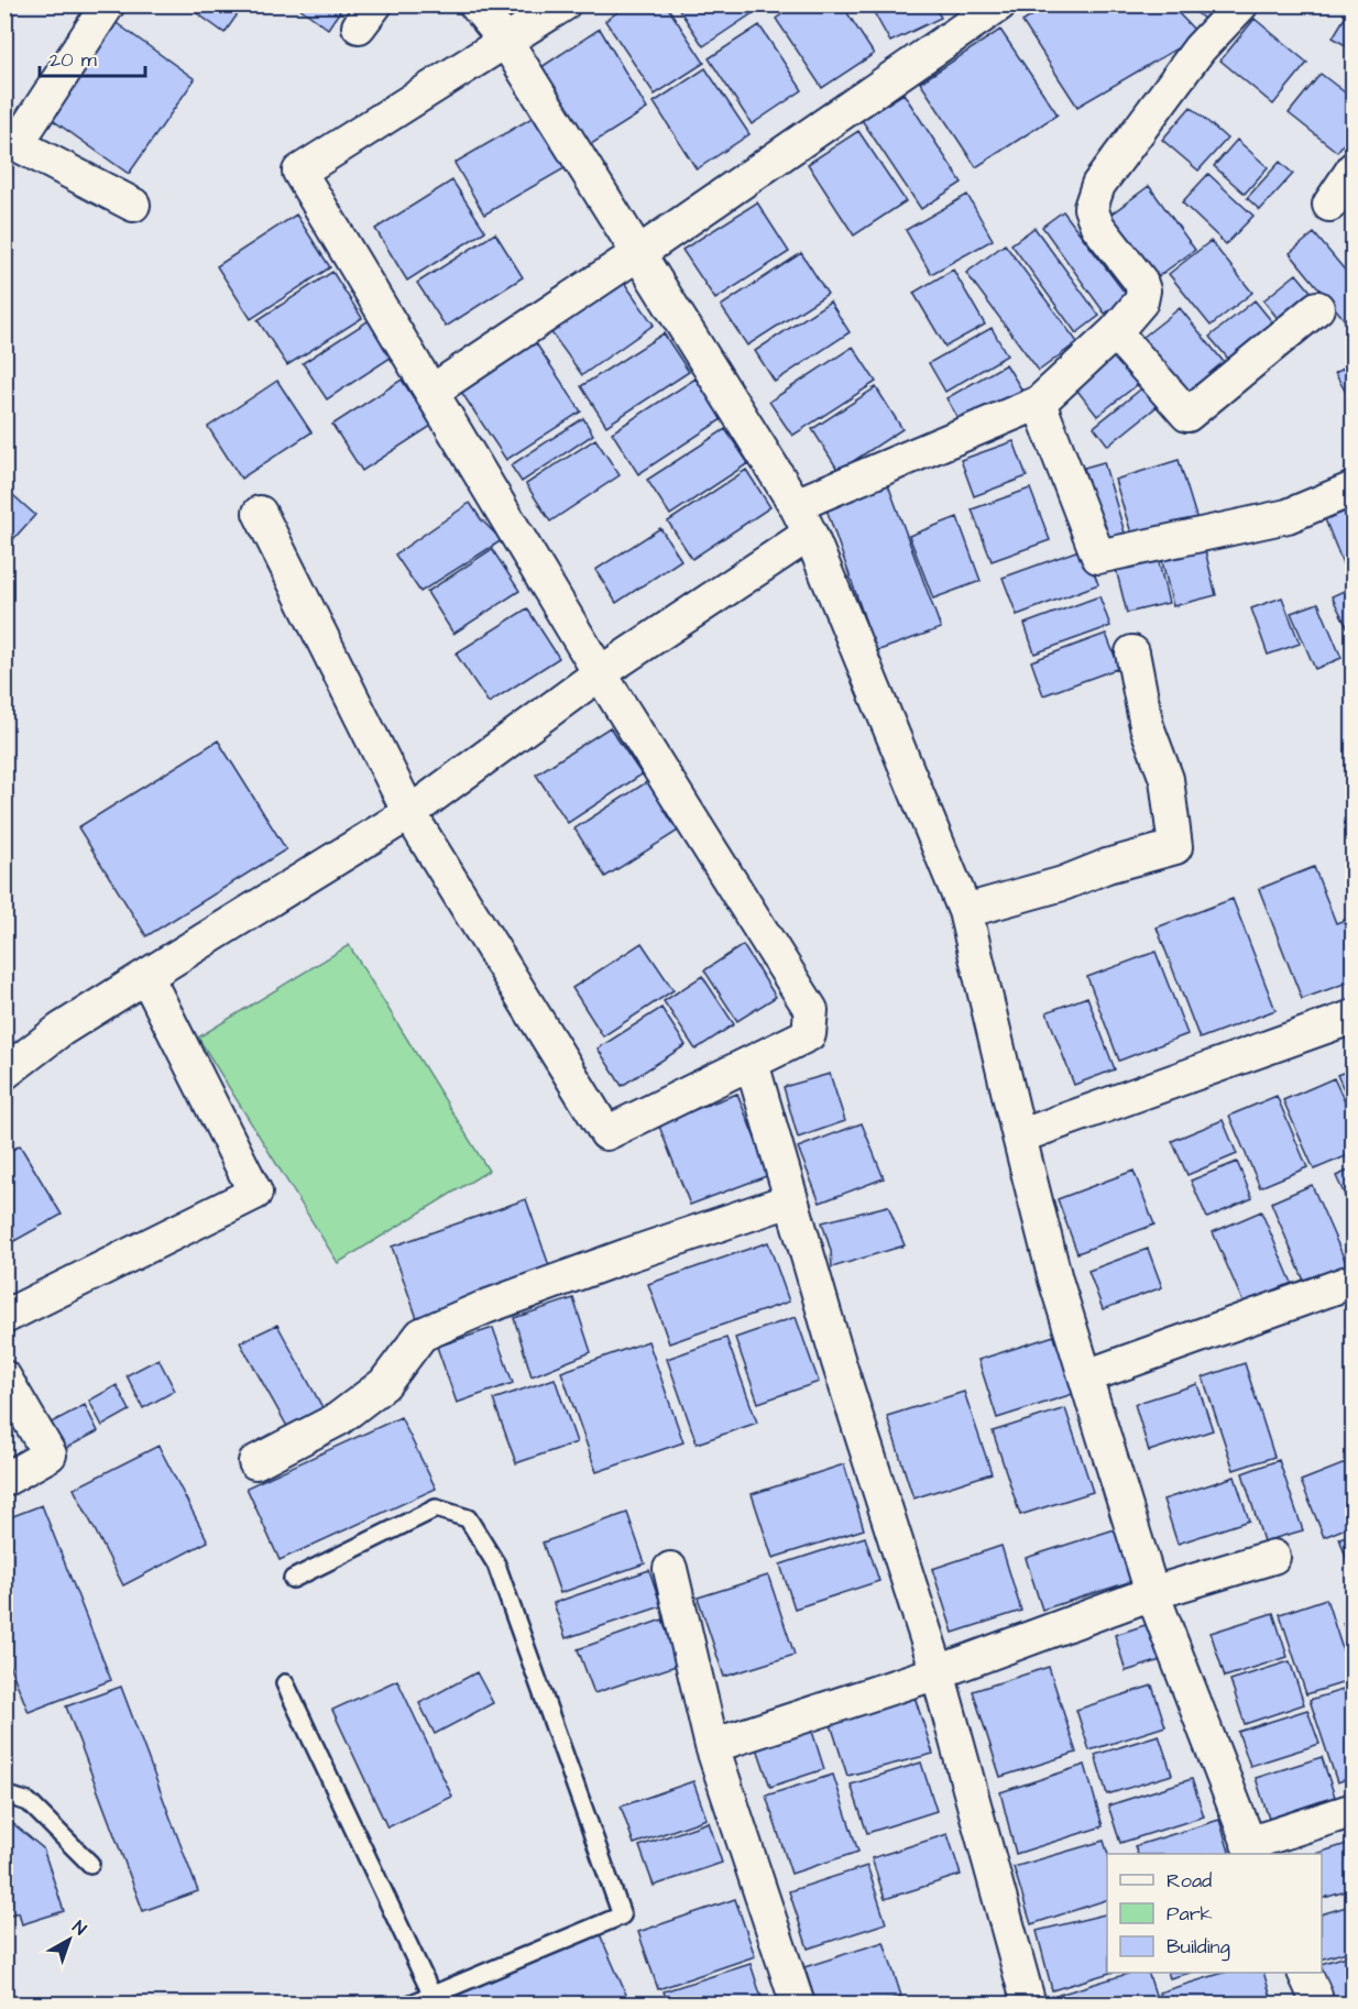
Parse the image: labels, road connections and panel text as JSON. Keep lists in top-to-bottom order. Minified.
{"legend":["Road","Park","Building"],"scale_bar":"20 m","north":"top right"}
